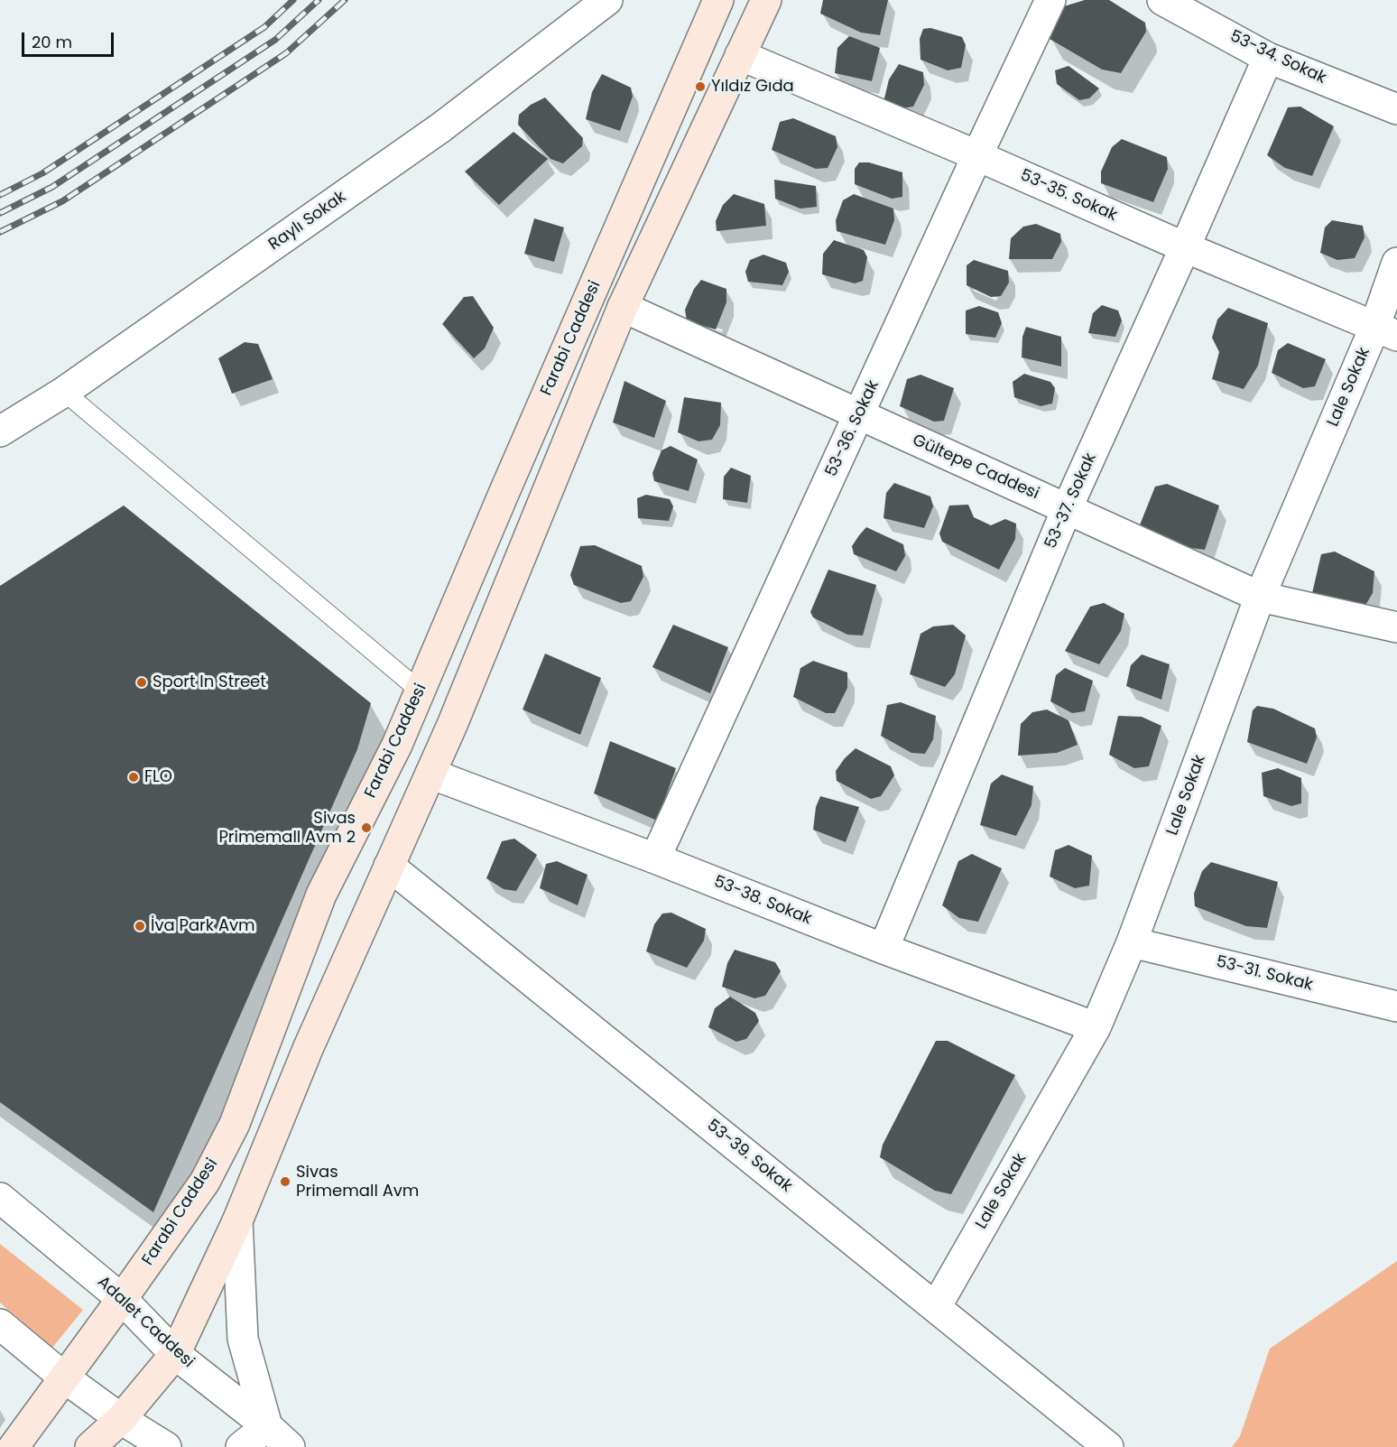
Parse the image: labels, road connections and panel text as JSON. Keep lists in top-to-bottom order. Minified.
{"streets":{"street":["53-34. Sokak","53-35. Sokak","Raylı Sokak","Farabi Caddesi","Lale Sokak","53-36. Sokak","Gültepe Caddesi","53-37. Sokak","53-38. Sokak","53-31. Sokak","53-39. Sokak","Adalet Caddesi"]},"crossings":[["53-34. Sokak","53-37. Sokak"],["53-35. Sokak","Farabi Caddesi"],["53-35. Sokak","Lale Sokak"],["53-35. Sokak","53-36. Sokak"],["53-35. Sokak","53-37. Sokak"],["Farabi Caddesi","Gültepe Caddesi"],["Farabi Caddesi","53-38. Sokak"],["Farabi Caddesi","53-39. Sokak"],["Farabi Caddesi","Adalet Caddesi"],["Lale Sokak","Gültepe Caddesi"],["Lale Sokak","53-38. Sokak"],["Lale Sokak","53-31. Sokak"],["Lale Sokak","53-39. Sokak"],["53-36. Sokak","Gültepe Caddesi"],["53-36. Sokak","53-38. Sokak"],["Gültepe Caddesi","53-37. Sokak"],["53-37. Sokak","53-38. Sokak"]],"places":["Yıldız Gıda","Sport In Street","FLO","Sivas Primemall Avm 2","İva Park Avm","Sivas Primemall Avm"],"scale_bar":"20 m"}
